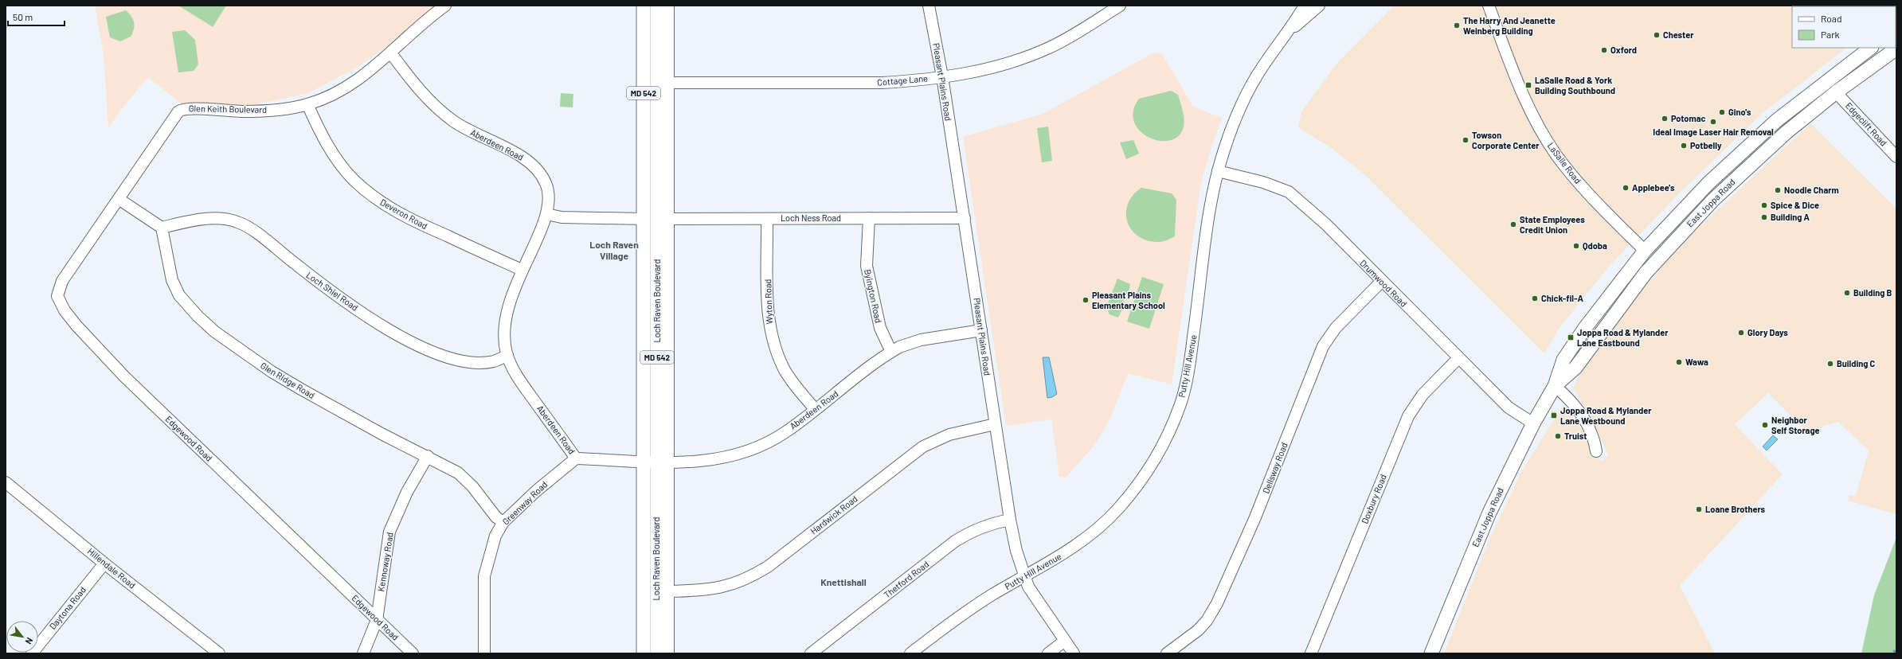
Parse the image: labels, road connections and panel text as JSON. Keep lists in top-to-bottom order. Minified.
{"streets":{"main road":["MD 542","East Joppa Road","Loch Raven Boulevard"],"street":["Cottage Lane","Pleasant Plains Road","Glen Keith Boulevard","Edgeclift Road","Aberdeen Road","LaSalle Road","Deveron Road","Loch Ness Road","Drumwood Road","Loch Shiel Road","Byington Road","Wyton Road","Putty Hill Avenue","Glen Ridge Road","Edgewood Road","Dellsway Road","Doxbury Road","Greenway Road","Hardwick Road","Kennoway Road","Hillendale Road","Thetford Road","Daytona Road"]},"crossings":[["Cottage Lane","Pleasant Plains Road"],["Cottage Lane","Loch Raven Boulevard"],["Pleasant Plains Road","Aberdeen Road"],["Pleasant Plains Road","Loch Ness Road"],["Pleasant Plains Road","Putty Hill Avenue"],["Pleasant Plains Road","Hardwick Road"],["Pleasant Plains Road","Thetford Road"],["Glen Keith Boulevard","Aberdeen Road"],["Glen Keith Boulevard","Deveron Road"],["Glen Keith Boulevard","Edgewood Road"],["Edgeclift Road","East Joppa Road"],["Aberdeen Road","Deveron Road"],["Aberdeen Road","Loch Shiel Road"],["Aberdeen Road","Byington Road"],["Aberdeen Road","Loch Raven Boulevard"],["Aberdeen Road","Wyton Road"],["Aberdeen Road","Greenway Road"],["LaSalle Road","East Joppa Road"],["East Joppa Road","Drumwood Road"],["Loch Ness Road","Byington Road"],["Loch Ness Road","Loch Raven Boulevard"],["Loch Ness Road","Wyton Road"],["Drumwood Road","Putty Hill Avenue"],["Drumwood Road","Dellsway Road"],["Drumwood Road","Doxbury Road"],["Loch Shiel Road","Glen Ridge Road"],["Loch Raven Boulevard","Hardwick Road"],["Glen Ridge Road","Greenway Road"],["Glen Ridge Road","Kennoway Road"],["Edgewood Road","Kennoway Road"],["Hillendale Road","Daytona Road"]],"districts":["Loch Raven Village","Knettishall"],"places":{"other":["The Harry And Jeanette Weinberg Building","Chester","Oxford","Gino's","Potomac","Ideal Image Laser Hair Removal","Towson Corporate Center","Potbelly","Applebee's","Noodle Charm","Spice & Dice","Building A","State Employees Credit Union","Qdoba","Building B","Chick-fil-A","Pleasant Plains Elementary School","Glory Days","Wawa","Building C","Neighbor Self Storage","Truist","Loane Brothers"],"transit":["LaSalle Road & York Building Southbound","Joppa Road & Mylander Lane Eastbound","Joppa Road & Mylander Lane Westbound"]},"legend":["Road","Park"],"scale_bar":"50 m","north":"bottom right"}
